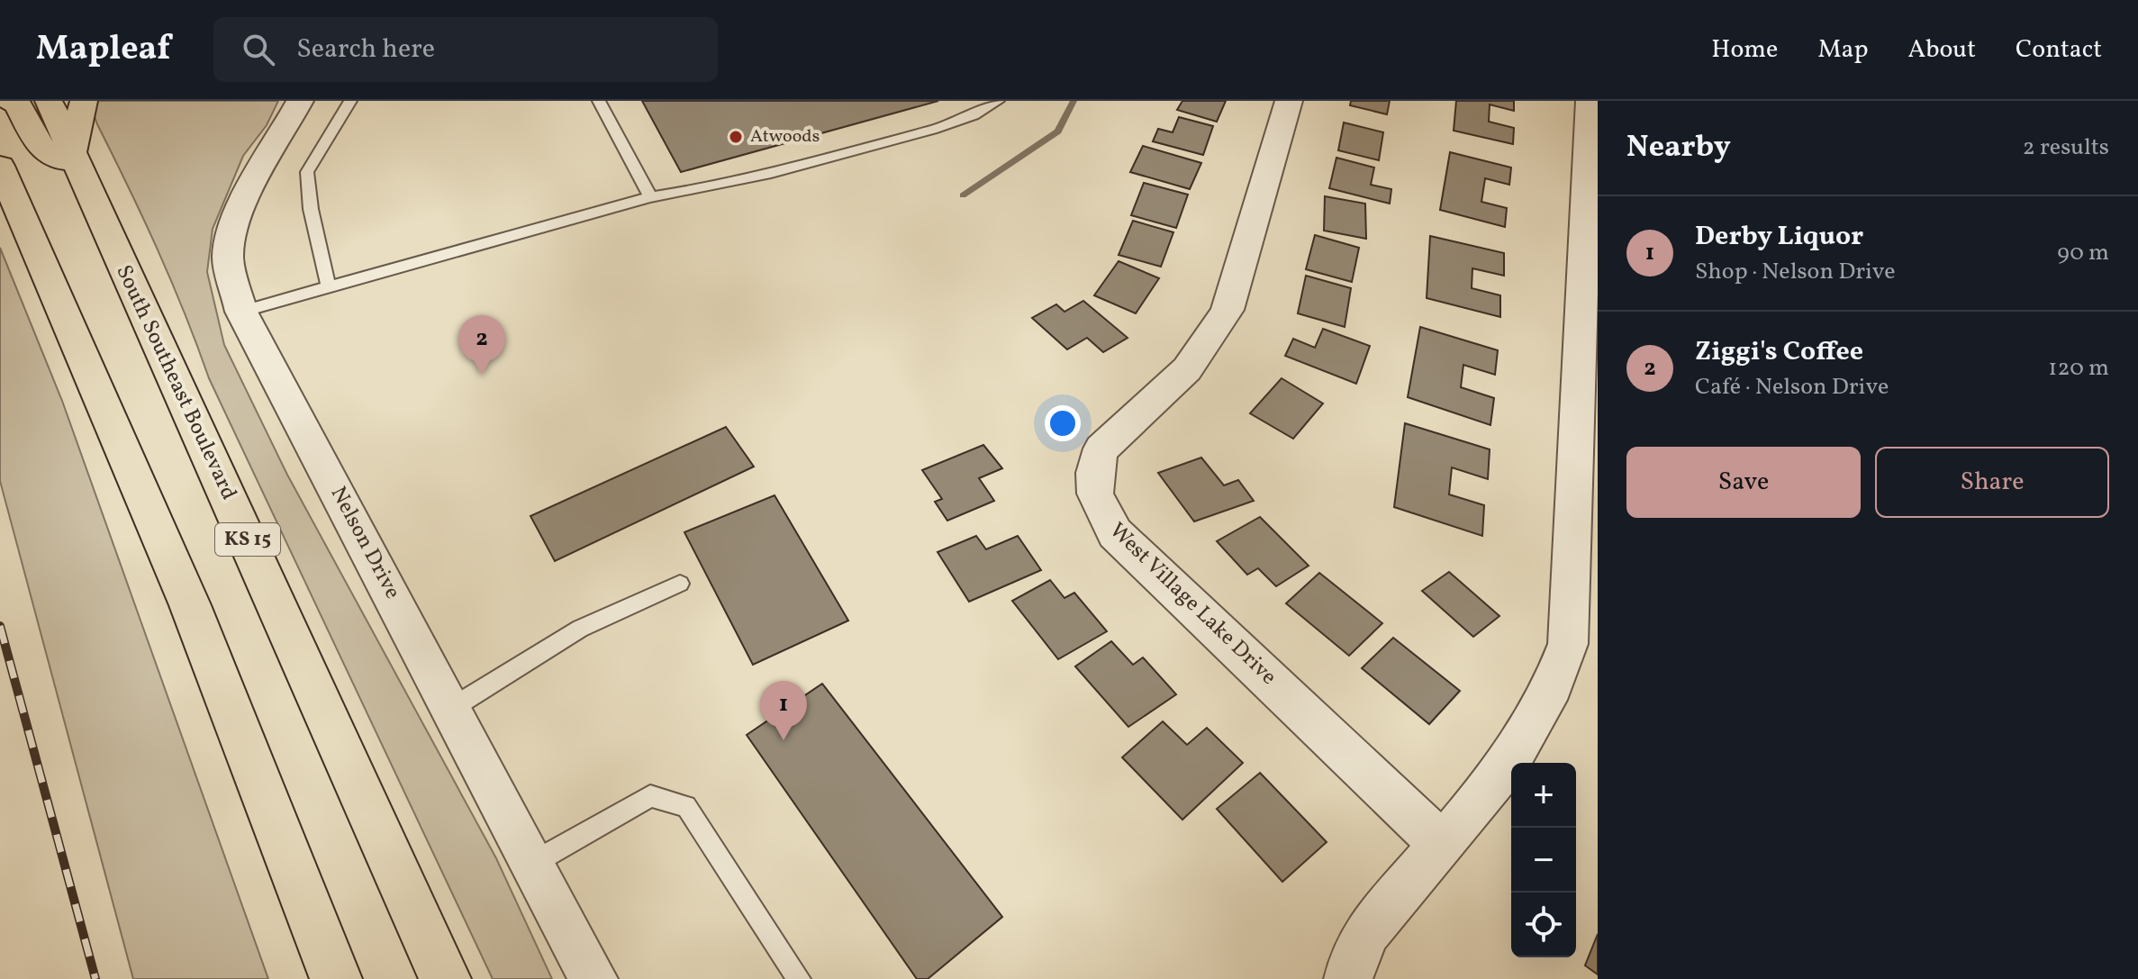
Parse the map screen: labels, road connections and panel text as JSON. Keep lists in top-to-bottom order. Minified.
{"streets":{"main road":["South Southeast Boulevard","KS 15"],"street":["Nelson Drive","West Village Lake Drive"]},"places":["Atwoods"],"page":{"header":"Mapleaf","search":"Search here","nav":["Home","Map","About","Contact"],"heading":["Nearby","2 results"],"list":[{"mark":"1","name":"Derby Liquor","note":"Shop · Nelson Drive","value":"90 m"},{"mark":"2","name":"Ziggi's Coffee","note":"Café · Nelson Drive","value":"120 m"}],"pins":["2","1"],"buttons":["Save","Share"],"map_buttons":["+","−"]}}
